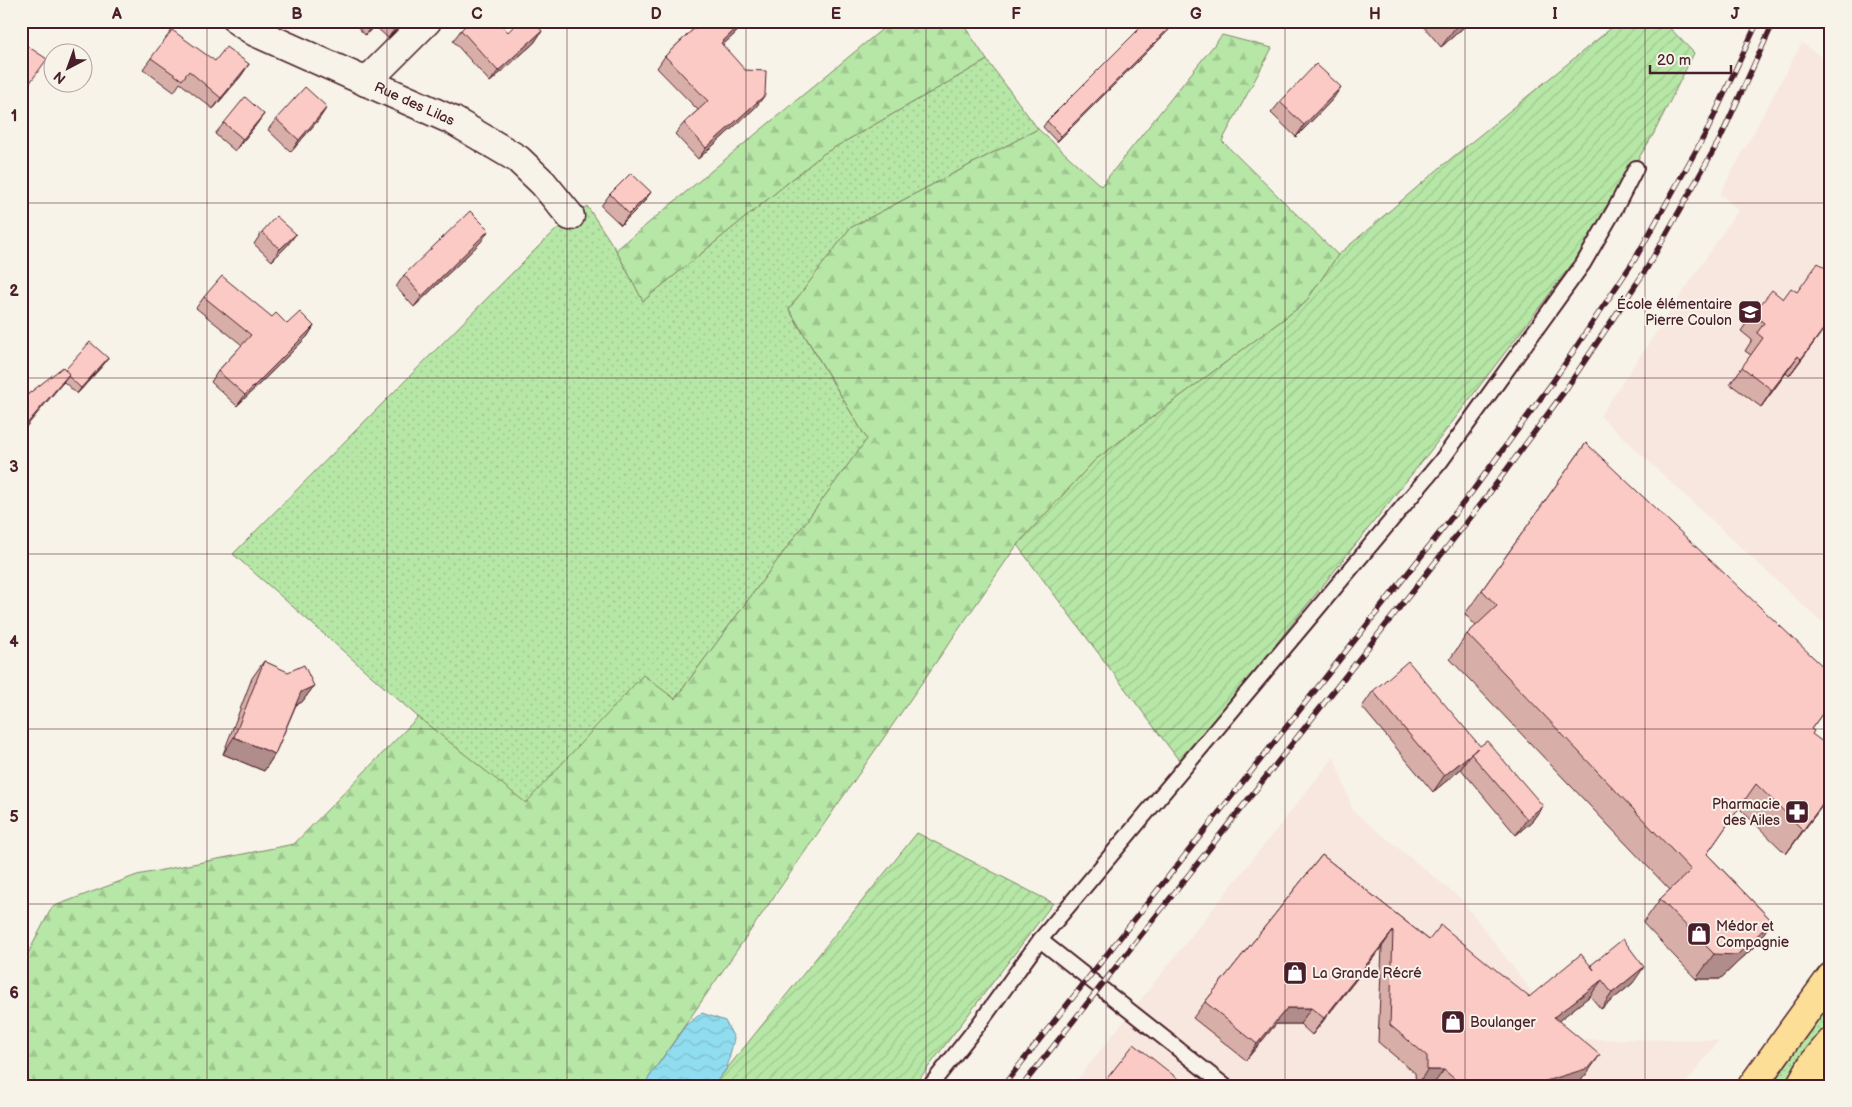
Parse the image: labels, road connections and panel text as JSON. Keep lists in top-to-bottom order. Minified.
{"streets":{"street":["Rue des Lilas"]},"places":{"school or university":["École élémentaire Pierre Coulon"],"pharmacy":["Pharmacie des Ailes"],"shop":["Médor et Compagnie","La Grande Récré","Boulanger"]},"scale_bar":"20 m","north":"bottom left","grid":{"columns":["A","B","C","D","E","F","G","H","I","J"],"rows":["1","2","3","4","5","6"]}}
